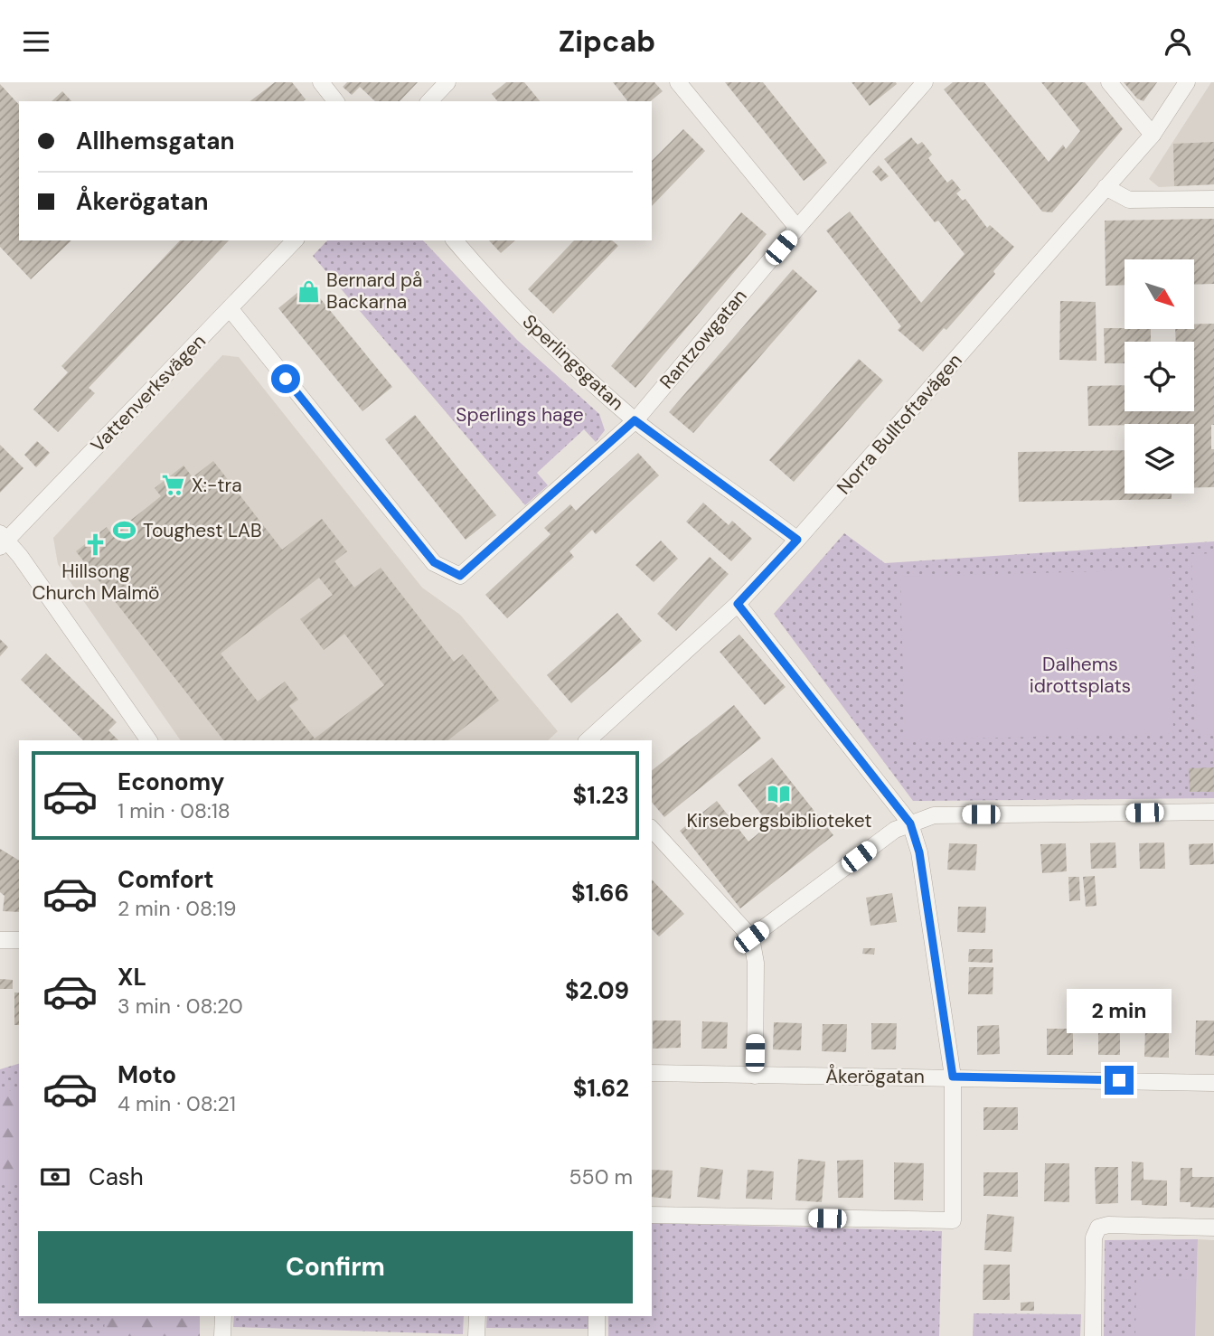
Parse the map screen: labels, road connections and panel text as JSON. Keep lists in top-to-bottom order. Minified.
{"streets":{"street":["Rantzowgatan","Sperlingsgatan","Vattenverksvägen","Norra Bulltoftavägen","Åkerögatan"]},"crossings":[["Rantzowgatan","Sperlingsgatan"],["Rantzowgatan","Vattenverksvägen"],["Sperlingsgatan","Norra Bulltoftavägen"]],"parks":["Sperlings hage","Dalhems idrottsplats"],"places":{"shop":["Bernard på Backarna"],"supermarket":["X:-tra"],"sports":["Toughest LAB"],"church":["Hillsong Church Malmö"],"library":["Kirsebergsbiblioteket"]},"north":"bottom right","page":{"header":"Zipcab","banner":["Allhemsgatan","Åkerögatan"],"list":[{"name":"Economy","note":"1 min · 08:18","value":"$1.23"},{"name":"Comfort","note":"2 min · 08:19","value":"$1.66"},{"name":"XL","note":"3 min · 08:20","value":"$2.09"},{"name":"Moto","note":"4 min · 08:21","value":"$1.62"}],"bubble":"2 min","pay":["Cash","550 m"],"buttons":"Confirm"}}
